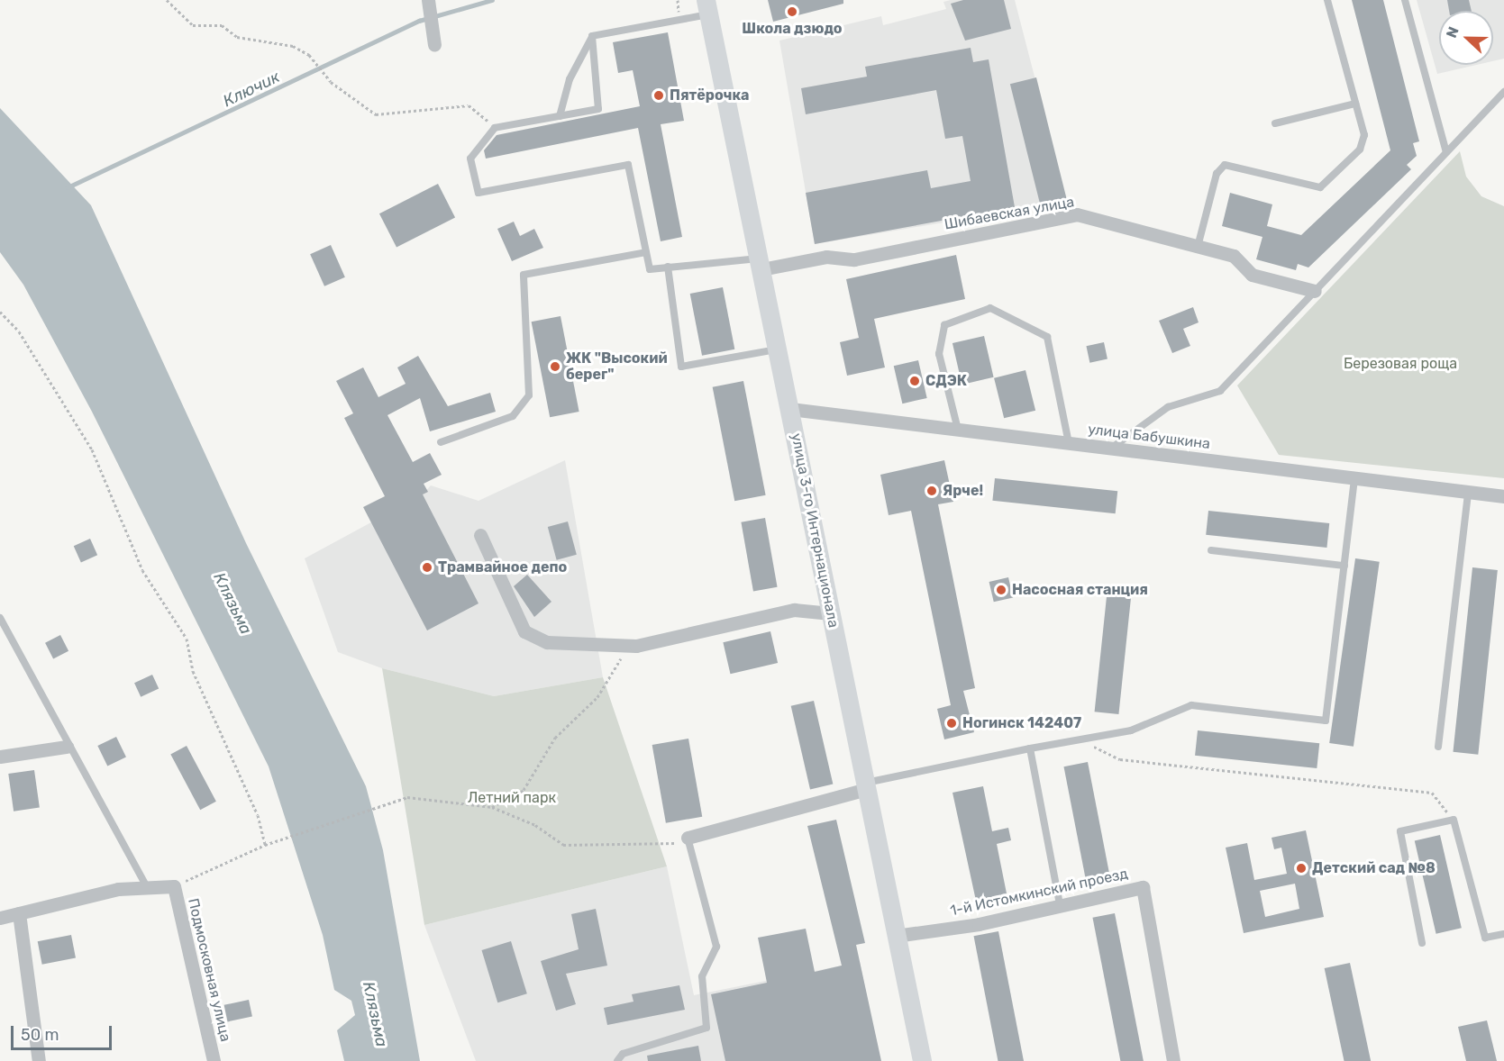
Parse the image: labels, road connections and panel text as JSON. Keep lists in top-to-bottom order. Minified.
{"streets":{"main road":["улица 3-го Интернационала"],"street":["Шибаевская улица","улица Бабушкина","1-й Истомкинский проезд","Подмосковная улица"]},"crossings":[["Шибаевская улица","улица 3-го Интернационала"],["улица Бабушкина","улица 3-го Интернационала"],["улица 3-го Интернационала","1-й Истомкинский проезд"]],"water":["Ключик","Клязьма"],"parks":["Березовая роща","Летний парк"],"places":["Школа дзюдо","Пятёрочка","ЖК \"Высокий берег\"","СДЭК","Ярче!","Трамвайное депо","Насосная станция","Ногинск 142407","Детский сад №8"],"scale_bar":"50 m","north":"left"}
